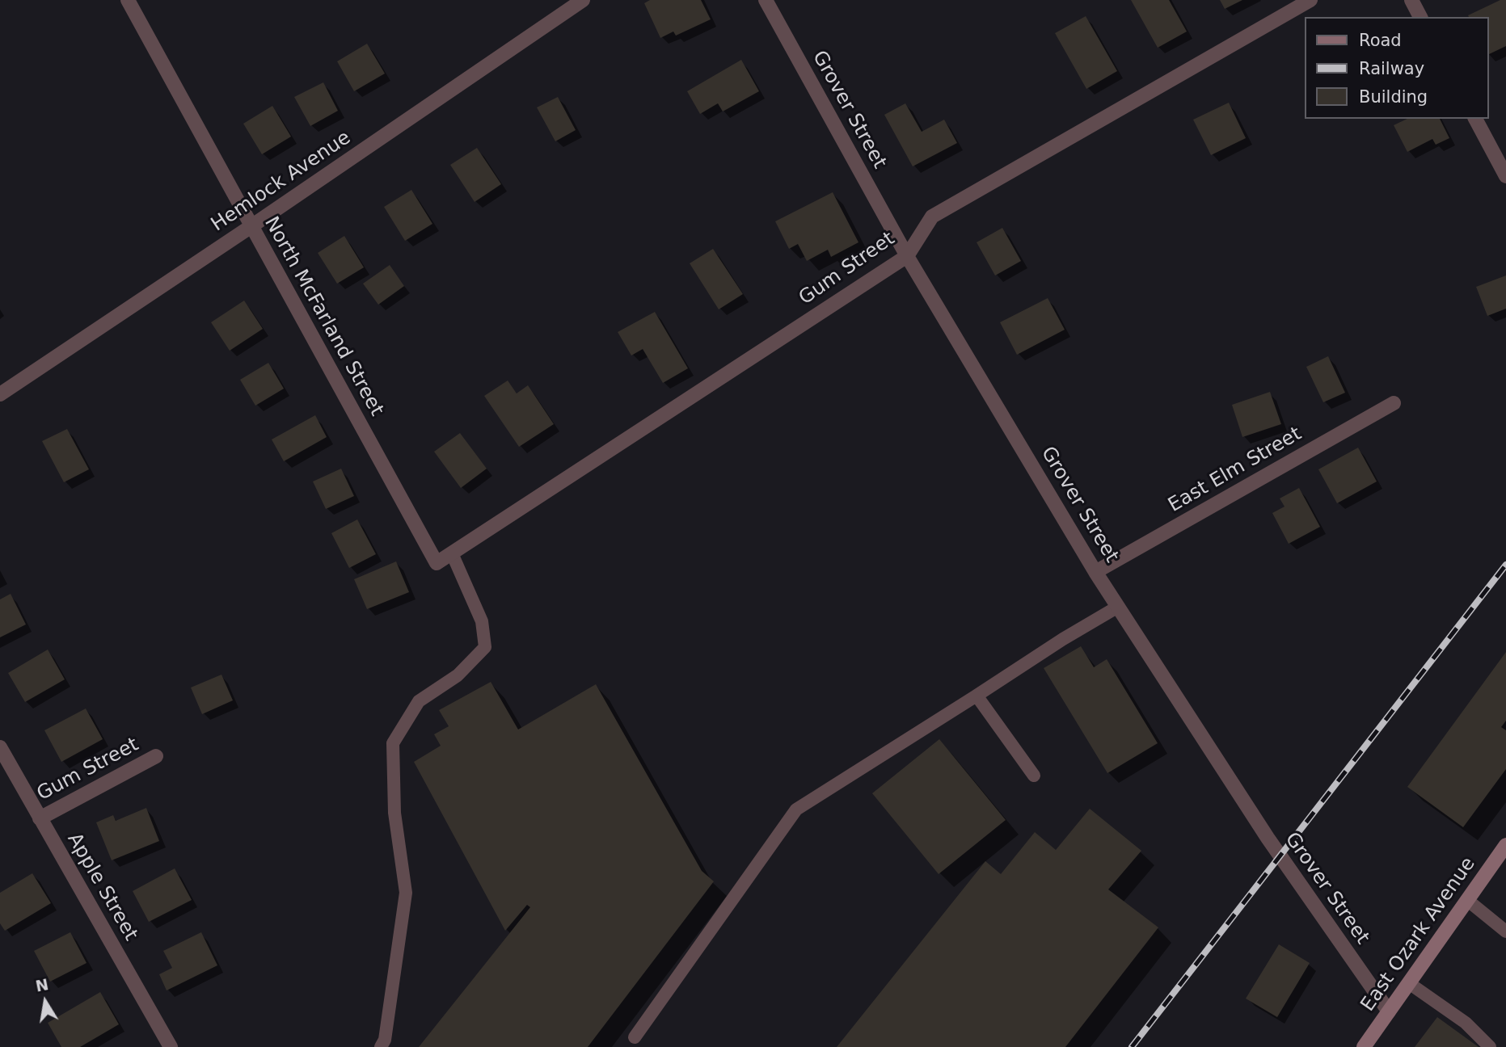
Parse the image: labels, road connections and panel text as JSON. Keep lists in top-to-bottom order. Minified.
{"streets":{"main road":["East Ozark Avenue"],"street":["Grover Street","Hemlock Avenue","Gum Street","North McFarland Street","East Elm Street","Apple Street"]},"crossings":[["Grover Street","Gum Street"],["Grover Street","East Elm Street"],["Grover Street","East Ozark Avenue"],["Hemlock Avenue","North McFarland Street"],["Gum Street","North McFarland Street"],["Gum Street","Apple Street"]],"legend":["Road","Railway","Building"],"north":"top"}
